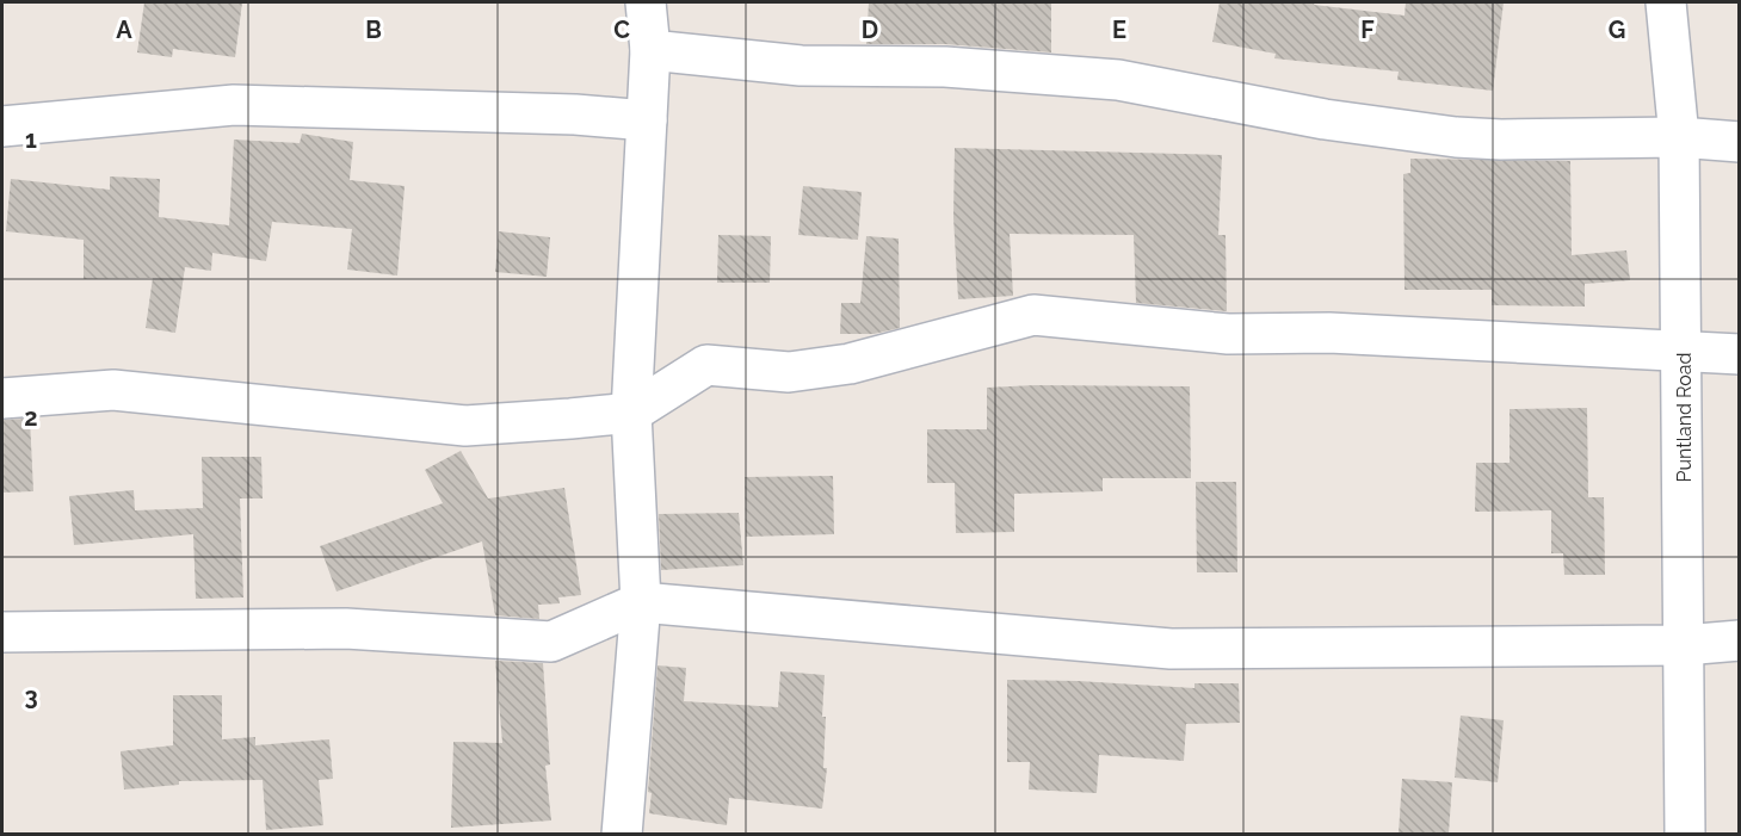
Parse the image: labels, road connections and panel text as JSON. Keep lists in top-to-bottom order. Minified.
{"streets":{"street":["Puntland Road"]},"grid":{"columns":["A","B","C","D","E","F","G"],"rows":["1","2","3"]}}
